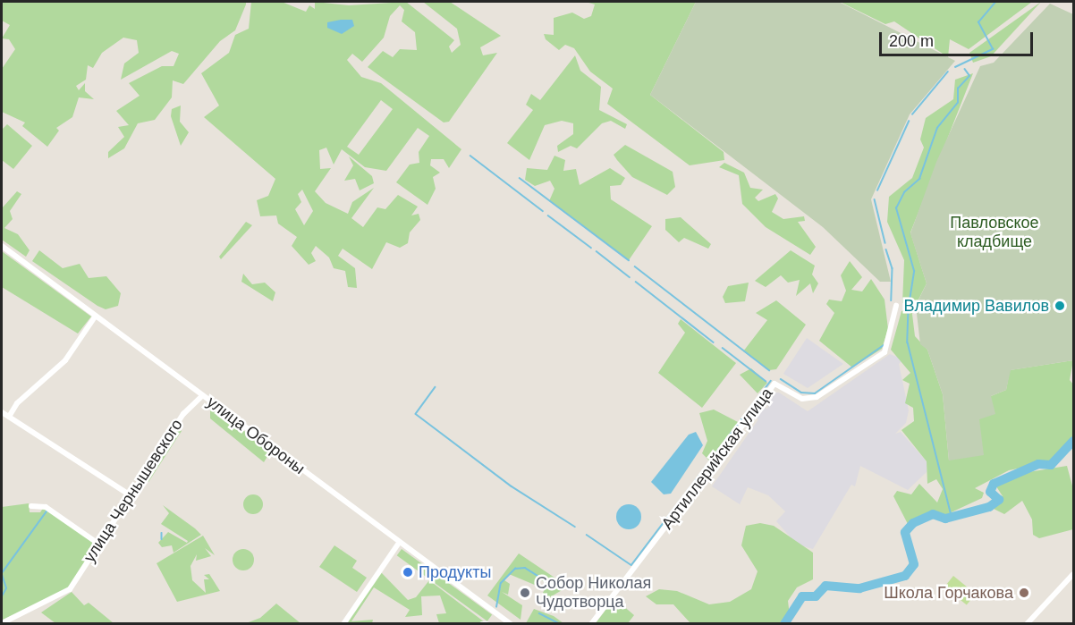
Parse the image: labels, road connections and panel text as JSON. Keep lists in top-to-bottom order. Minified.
{"streets":{"street":["улица Обороны","Артиллерийская улица","улица Чернышевского"]},"crossings":[["улица Обороны","улица Чернышевского"]],"parks":["Павловское кладбище"],"places":["Владимир Вавилов","Продукты","Собор Николая Чудотворца","Школа Горчакова"],"scale_bar":"200 m"}
